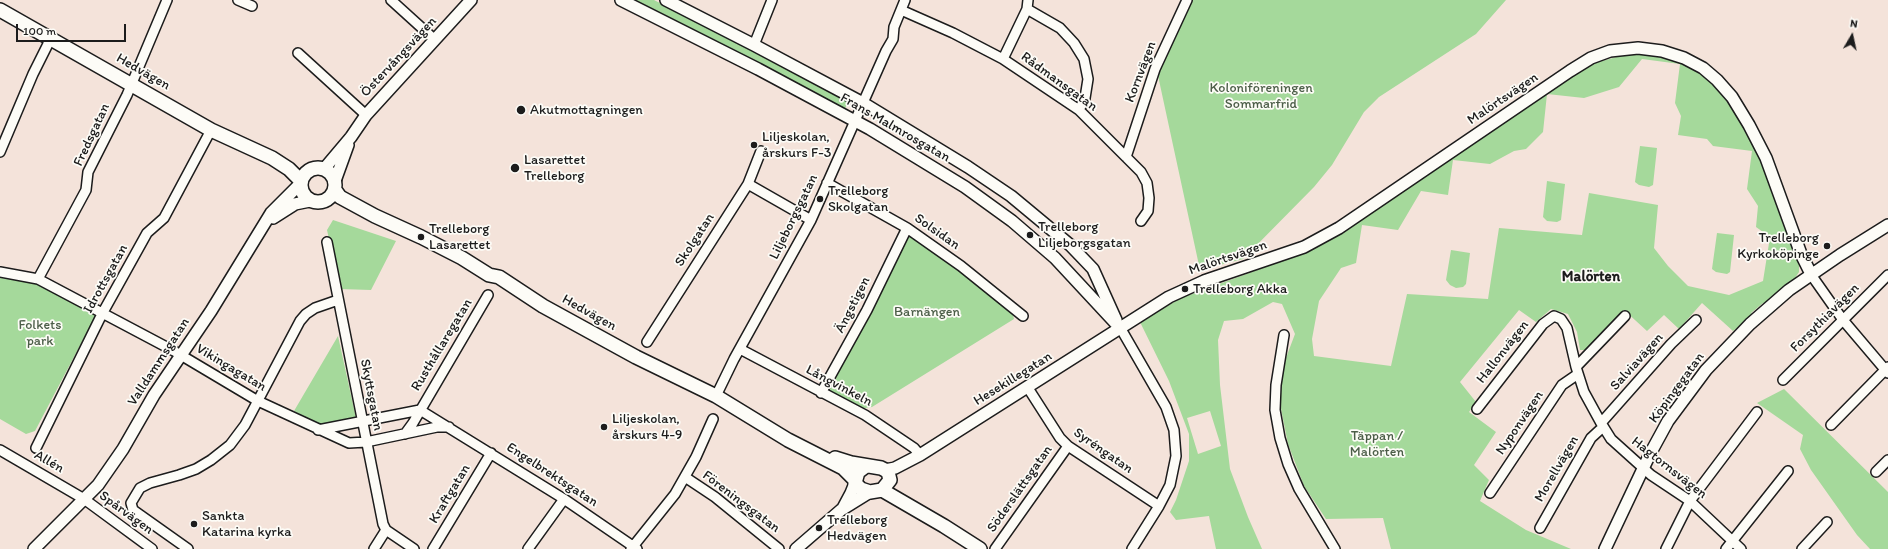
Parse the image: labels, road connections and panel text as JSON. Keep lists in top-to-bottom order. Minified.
{"streets":{"main road":["Hedvägen"],"street":["Östervångsvägen","Kornvägen","Rådmansgatan","Malörtsvägen","Frans Malmrosgatan","Fredsgatan","Liljeborgsgatan","Solsidan","Skolgatan","Idrottsgatan","Ängstigen","Forsythiavägen","Rusthållaregatan","Hallonvägen","Valldammsgatan","Salviavägen","Vikingagatan","Hesekillegatan","Långvinkeln","Köpingegatan","Skyttsgatan","Nyponvägen","Syréngatan","Allén","Hagtornsvägen","Morellvägen","Engelbrektsgatan","Söderslättsgatan","Kraftgatan","Föreningsgatan","Spårvägen"]},"crossings":[["Östervångsvägen","Hedvägen"],["Östervångsvägen","Valldammsgatan"],["Hedvägen","Fredsgatan"],["Hedvägen","Liljeborgsgatan"],["Hedvägen","Idrottsgatan"],["Hedvägen","Valldammsgatan"],["Hedvägen","Hesekillegatan"],["Kornvägen","Rådmansgatan"],["Rådmansgatan","Liljeborgsgatan"],["Malörtsvägen","Frans Malmrosgatan"],["Malörtsvägen","Hesekillegatan"],["Malörtsvägen","Köpingegatan"],["Frans Malmrosgatan","Liljeborgsgatan"],["Frans Malmrosgatan","Hesekillegatan"],["Frans Malmrosgatan","Syréngatan"],["Fredsgatan","Vikingagatan"],["Liljeborgsgatan","Solsidan"],["Liljeborgsgatan","Långvinkeln"],["Solsidan","Ängstigen"],["Idrottsgatan","Vikingagatan"],["Ängstigen","Långvinkeln"],["Rusthållaregatan","Engelbrektsgatan"],["Hallonvägen","Hagtornsvägen"],["Valldammsgatan","Vikingagatan"],["Valldammsgatan","Allén"],["Valldammsgatan","Spårvägen"],["Salviavägen","Hagtornsvägen"],["Salviavägen","Morellvägen"],["Vikingagatan","Skyttsgatan"],["Hesekillegatan","Långvinkeln"],["Hesekillegatan","Syréngatan"],["Köpingegatan","Hagtornsvägen"],["Nyponvägen","Hagtornsvägen"],["Syréngatan","Söderslättsgatan"],["Allén","Spårvägen"],["Hagtornsvägen","Morellvägen"],["Engelbrektsgatan","Kraftgatan"]],"districts":["Malörten"],"parks":["Koloniföreningen Sommarfrid","Barnängen","Folkets park","Täppan / Malörten"],"places":["Akutmottagningen","Liljeskolan, årskurs F-3","Lasarettet Trelleborg","Trelleborg Skolgatan","Trelleborg Liljeborgsgatan","Trelleborg Lasarettet","Trelleborg Kyrkoköpinge","Trelleborg Akka","Liljeskolan, årskurs 4-9","Sankta Katarina kyrka","Trelleborg Hedvägen"],"scale_bar":"100 m","north":"top"}
